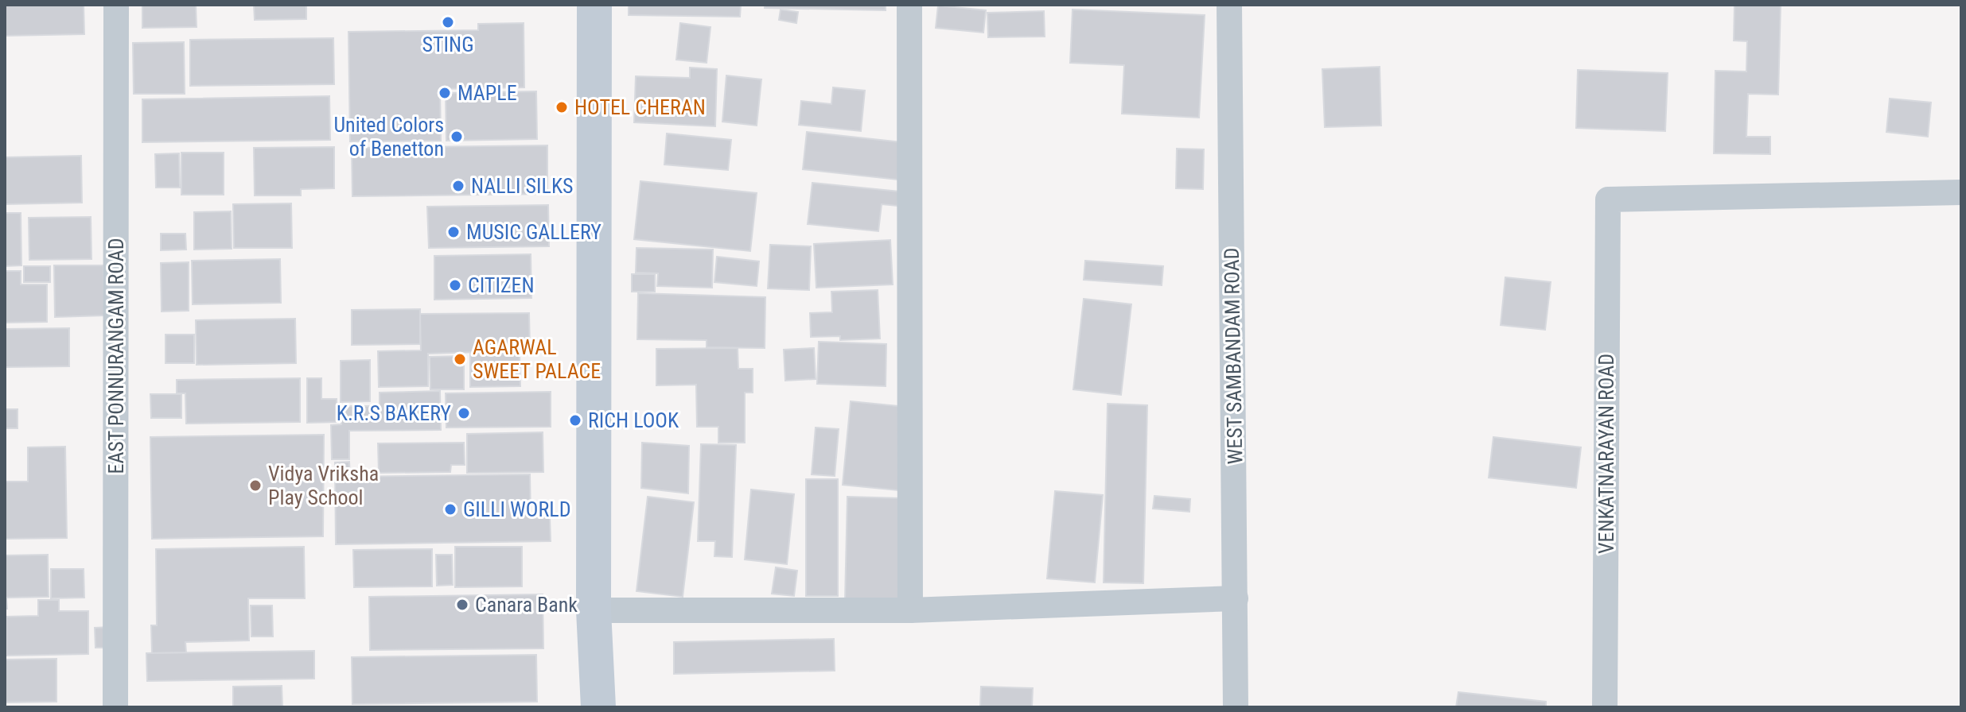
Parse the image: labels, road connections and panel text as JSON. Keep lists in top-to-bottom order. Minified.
{"streets":{"street":["EAST PONNURANGAM ROAD","WEST SAMBANDAM ROAD","VENKATNARAYAN ROAD"]},"places":["STING","MAPLE","HOTEL CHERAN","United Colors of Benetton","NALLI SILKS","MUSIC GALLERY","CITIZEN","AGARWAL SWEET PALACE","K.R.S BAKERY","RICH LOOK","Vidya Vriksha Play School","GILLI WORLD","Canara Bank"]}
